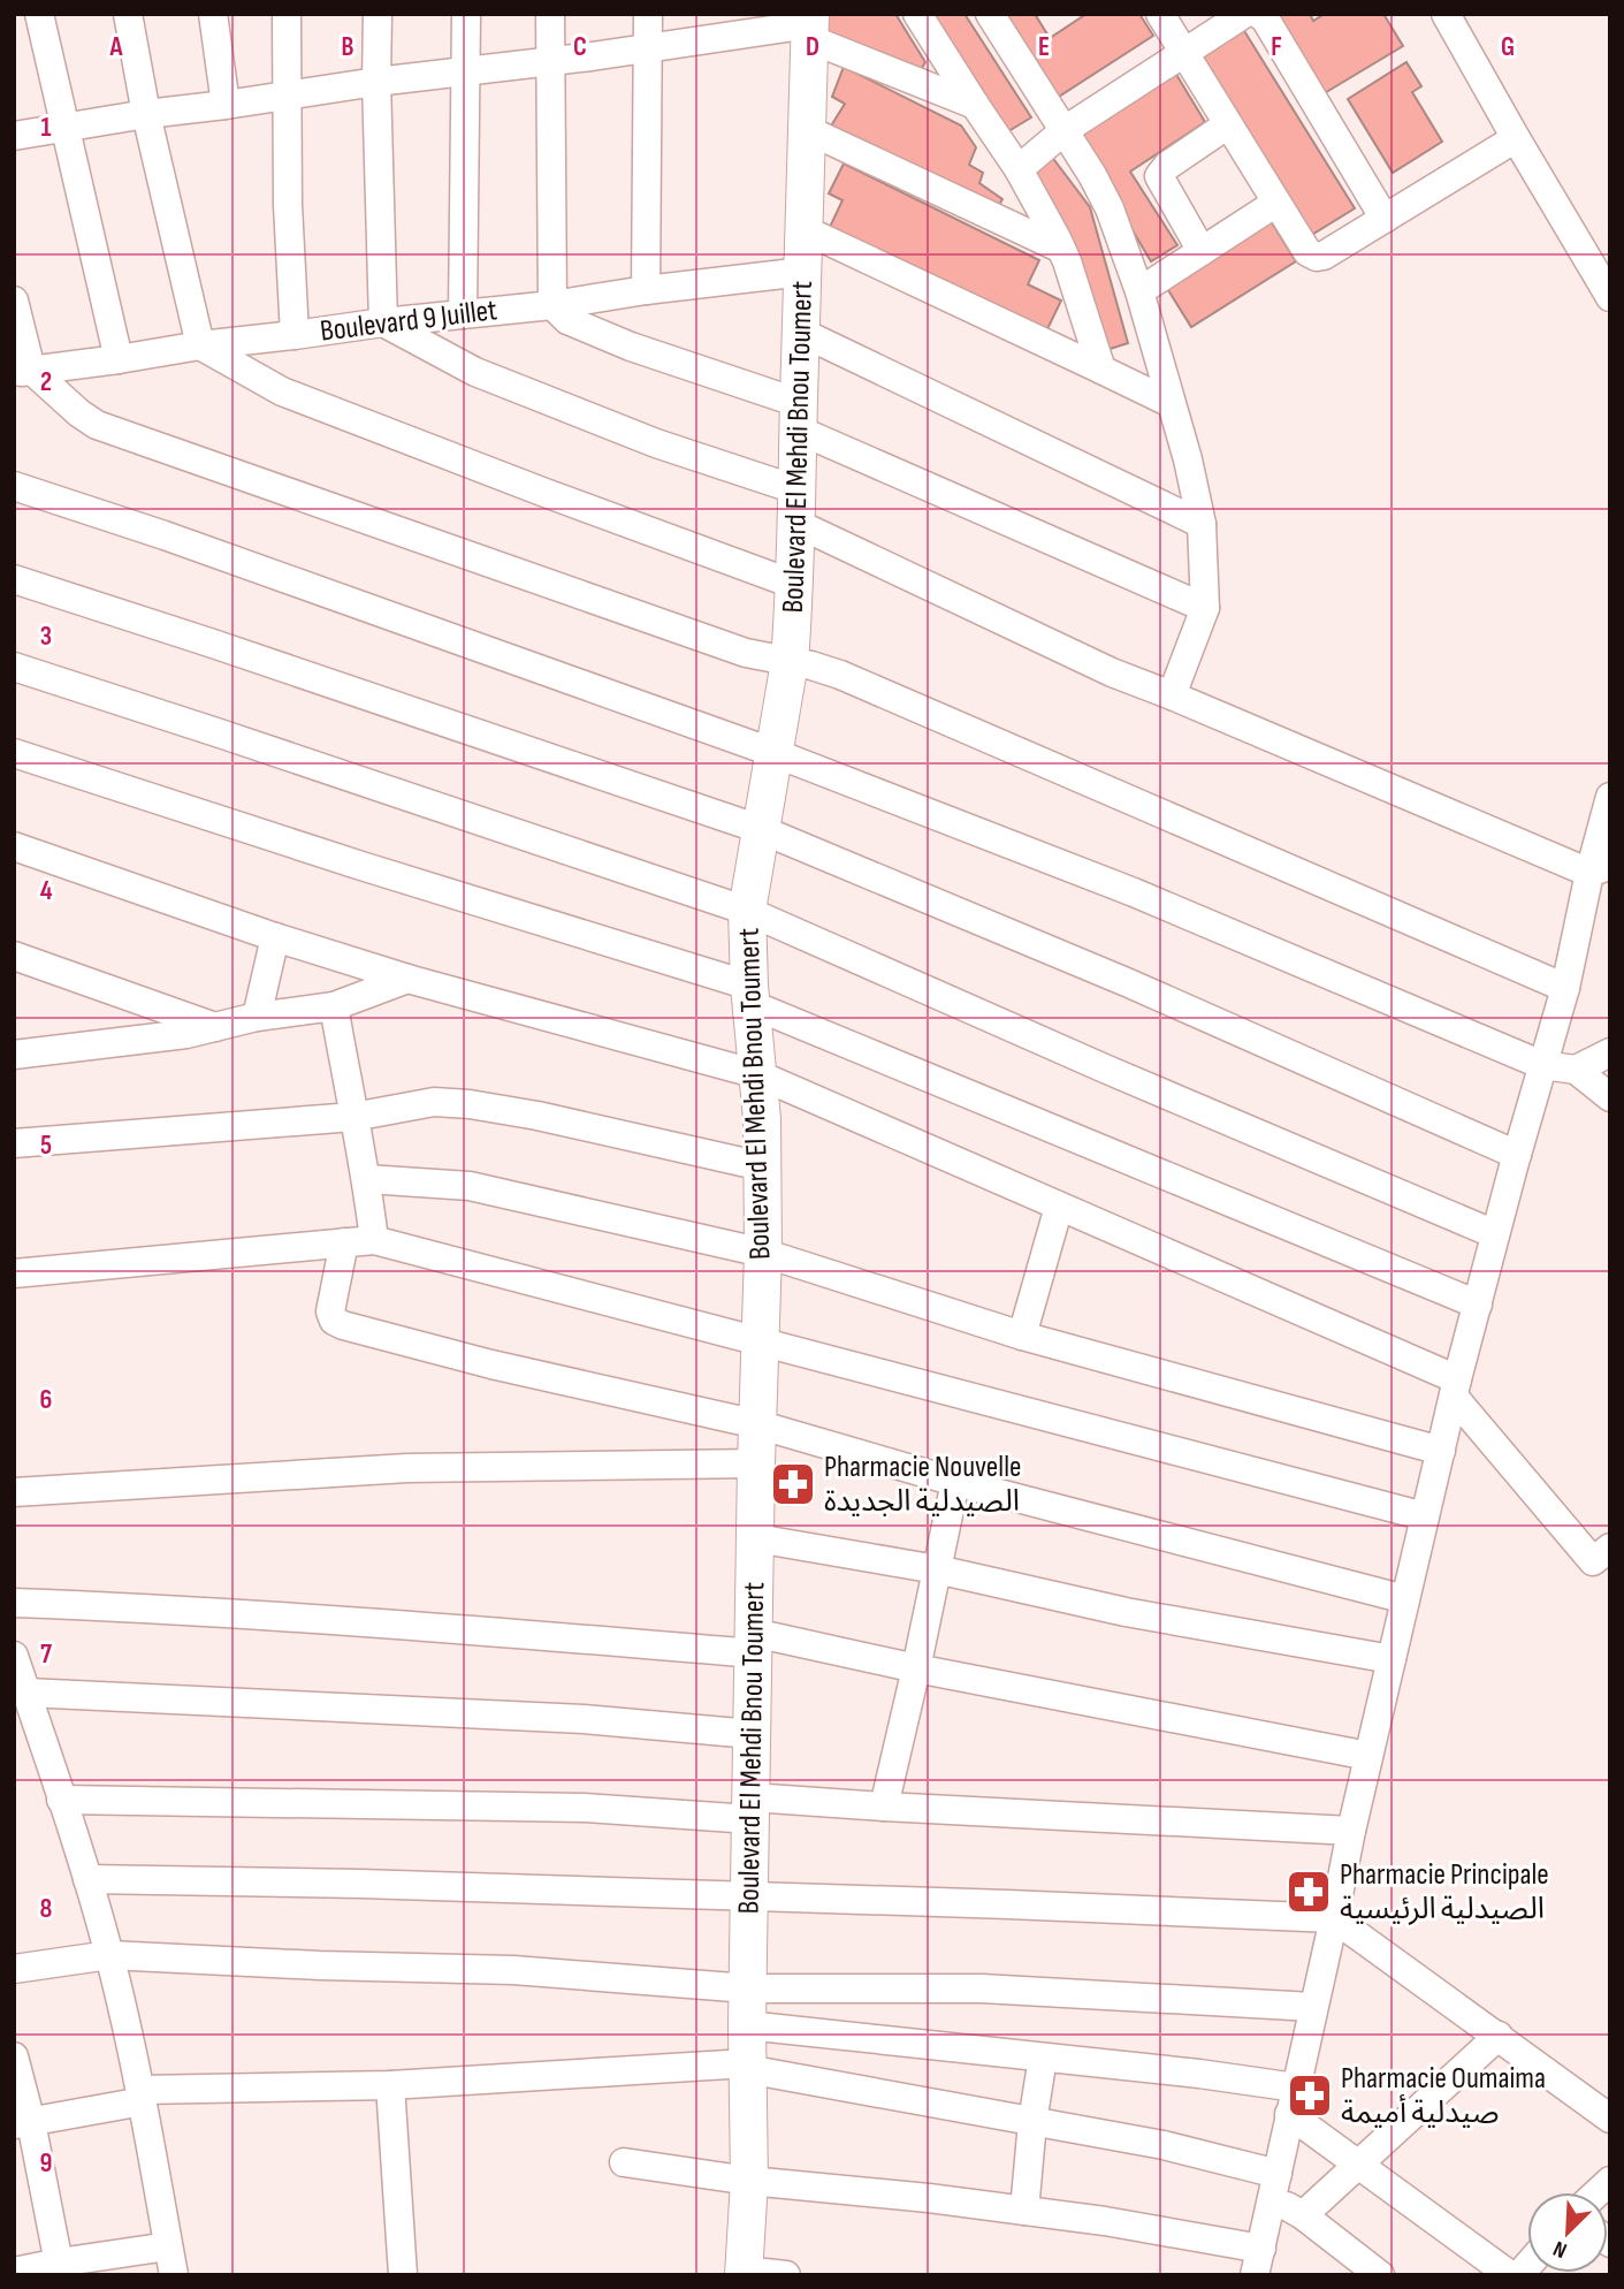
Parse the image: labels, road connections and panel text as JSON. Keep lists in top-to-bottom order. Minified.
{"streets":{"main road":["Boulevard El Mehdi Bnou Toumert"],"street":["Boulevard 9 Juillet"]},"crossings":[["Boulevard 9 Juillet","Boulevard El Mehdi Bnou Toumert"]],"places":{"pharmacy":["Pharmacie Nouvelle الصيدلية الجديدة","Pharmacie Principale الصيدلية الرئيسية","Pharmacie Oumaima صيدلية أميمة"]},"north":"bottom left","grid":{"columns":["A","B","C","D","E","F","G"],"rows":["1","2","3","4","5","6","7","8","9"]}}
